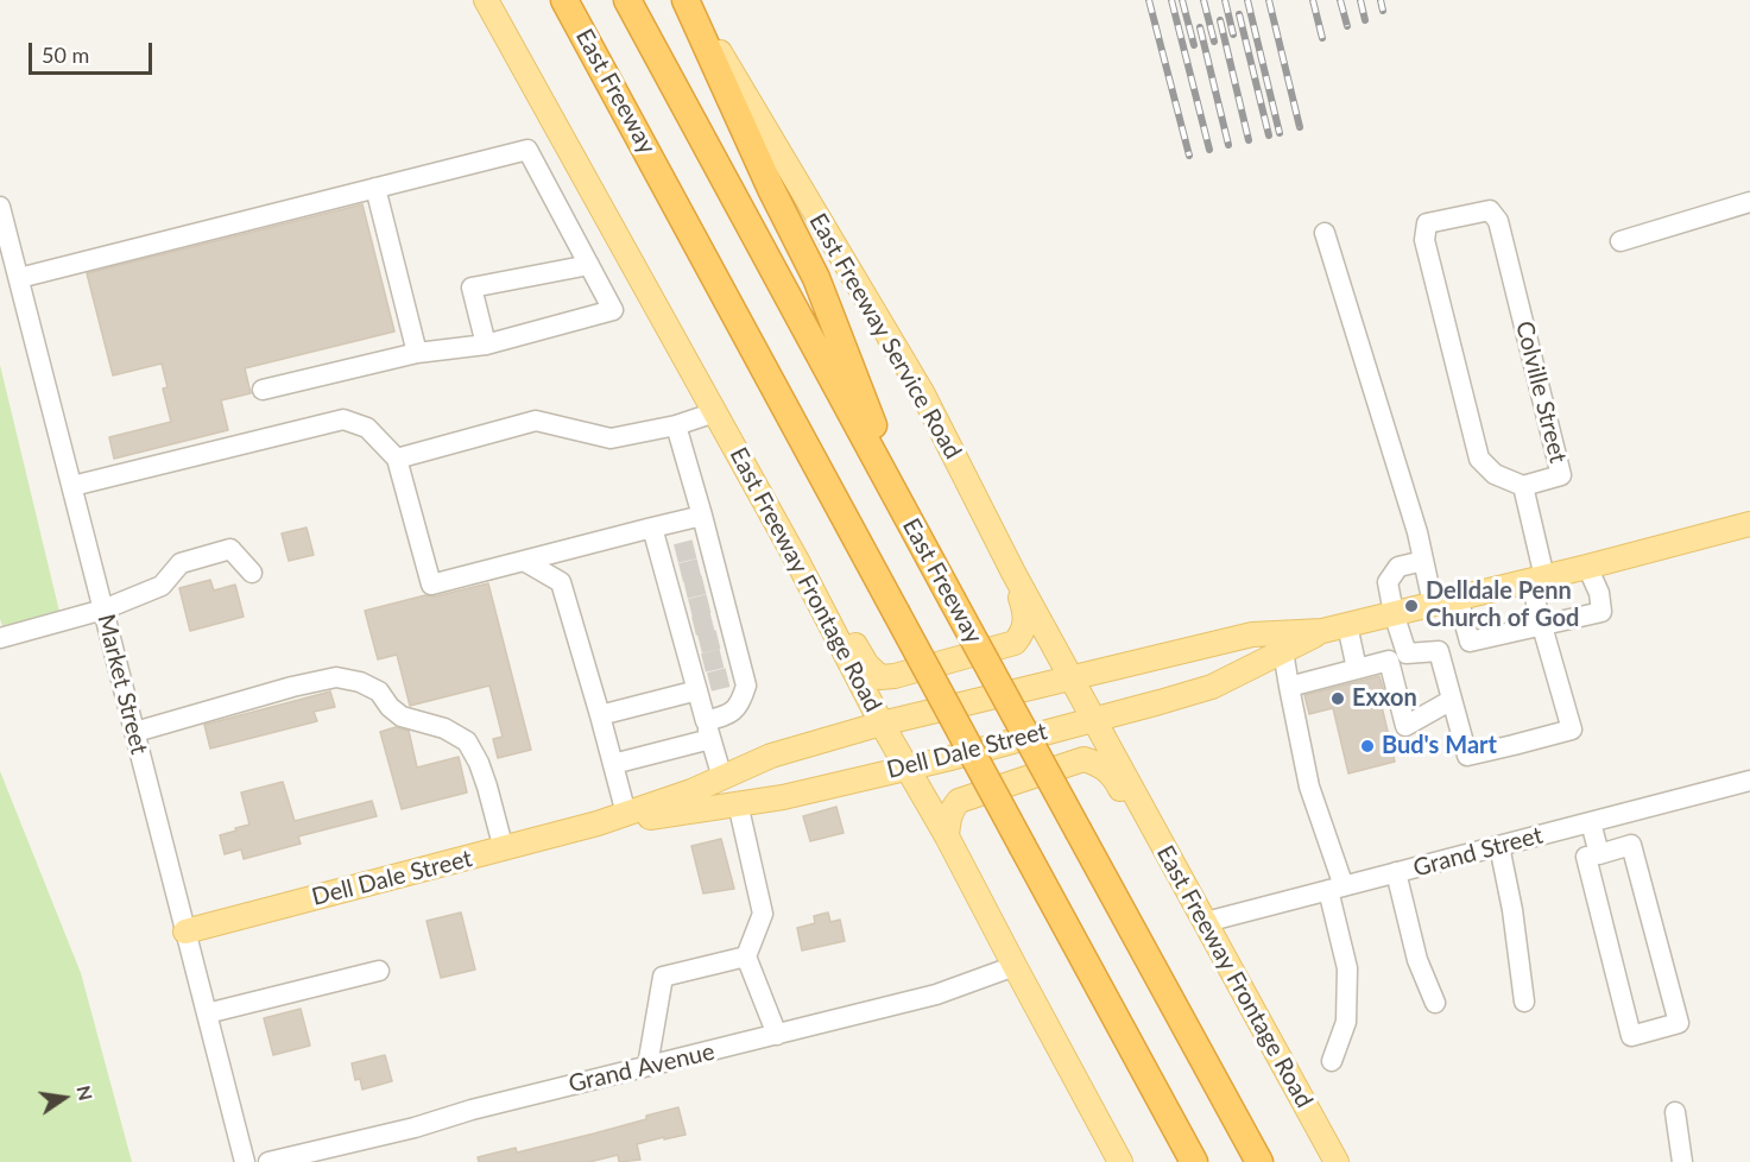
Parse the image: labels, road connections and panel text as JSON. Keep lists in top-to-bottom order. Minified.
{"streets":{"highway":["East Freeway"],"main road":["East Freeway Service Road","East Freeway Frontage Road","Dell Dale Street"],"street":["Colville Street","Market Street","Grand Street","Grand Avenue"]},"crossings":[["East Freeway Service Road","East Freeway Frontage Road"],["East Freeway Service Road","Dell Dale Street"],["Colville Street","Dell Dale Street"],["East Freeway Frontage Road","Dell Dale Street"],["East Freeway Frontage Road","Grand Street"],["East Freeway Frontage Road","Grand Avenue"],["Market Street","Dell Dale Street"]],"places":["Delldale Penn Church of God","Exxon","Bud's Mart"],"scale_bar":"50 m","north":"right"}
